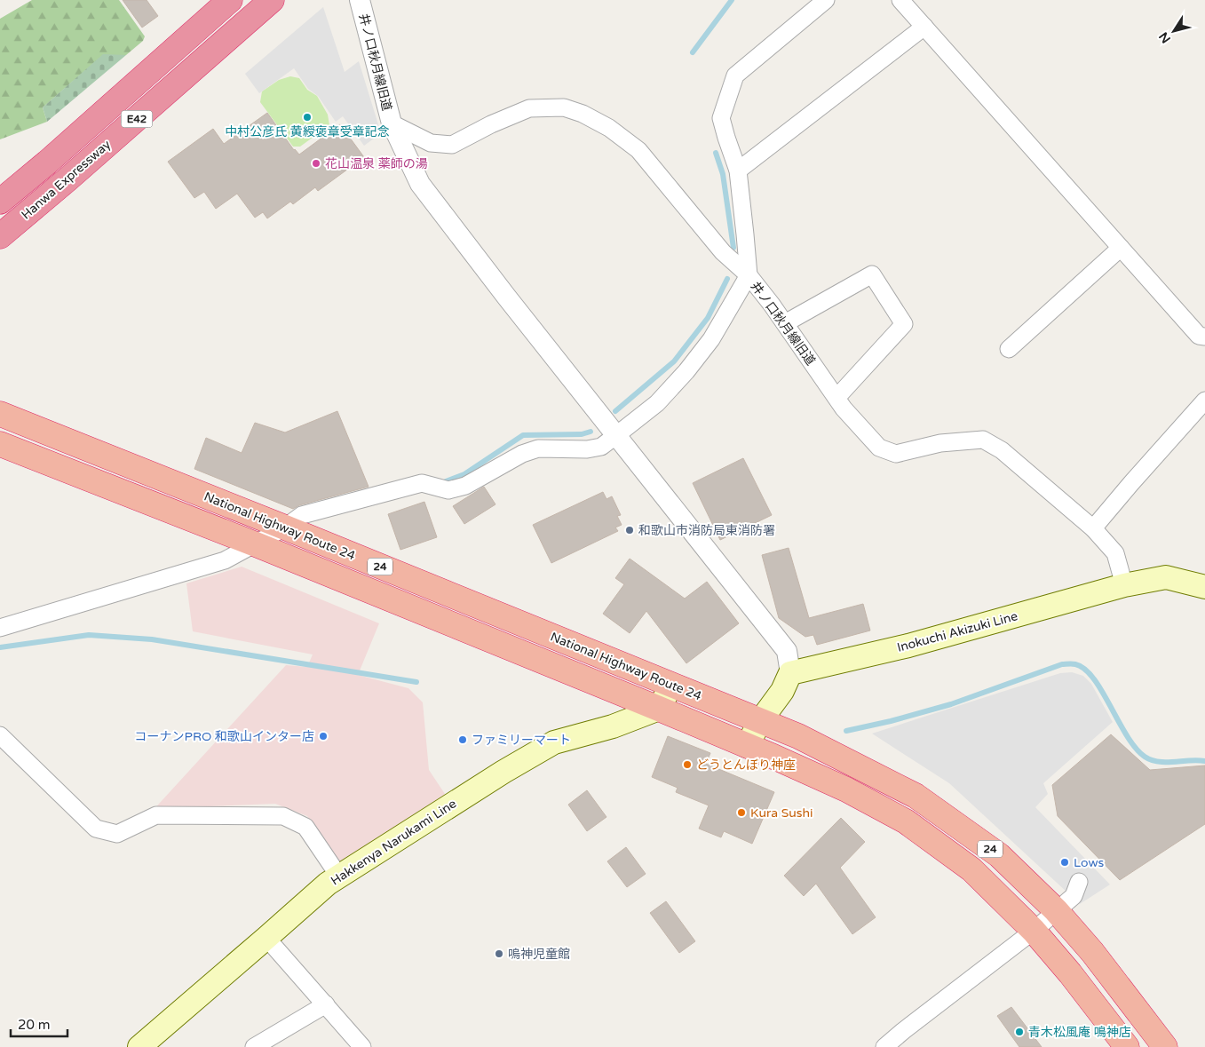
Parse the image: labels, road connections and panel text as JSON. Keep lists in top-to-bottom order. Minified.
{"streets":{"highway":["E42","Hanwa Expressway","National Highway Route 24","24"],"main road":["Inokuchi Akizuki Line","Hakkenya Narukami Line"],"street":["井ノ口秋月線旧道"]},"crossings":[["井ノ口秋月線旧道","Inokuchi Akizuki Line"],["24","Hakkenya Narukami Line"]],"places":["中村公彦氏 黄綬褒章受章記念","花山温泉 薬師の湯","和歌山市消防局東消防署","コーナンPRO 和歌山インター店","ファミリーマート","どうとんぼり神座","Kura Sushi","Lows","嗚神児童館","青木松風庵 鳴神店"],"scale_bar":"20 m","north":"bottom left"}
